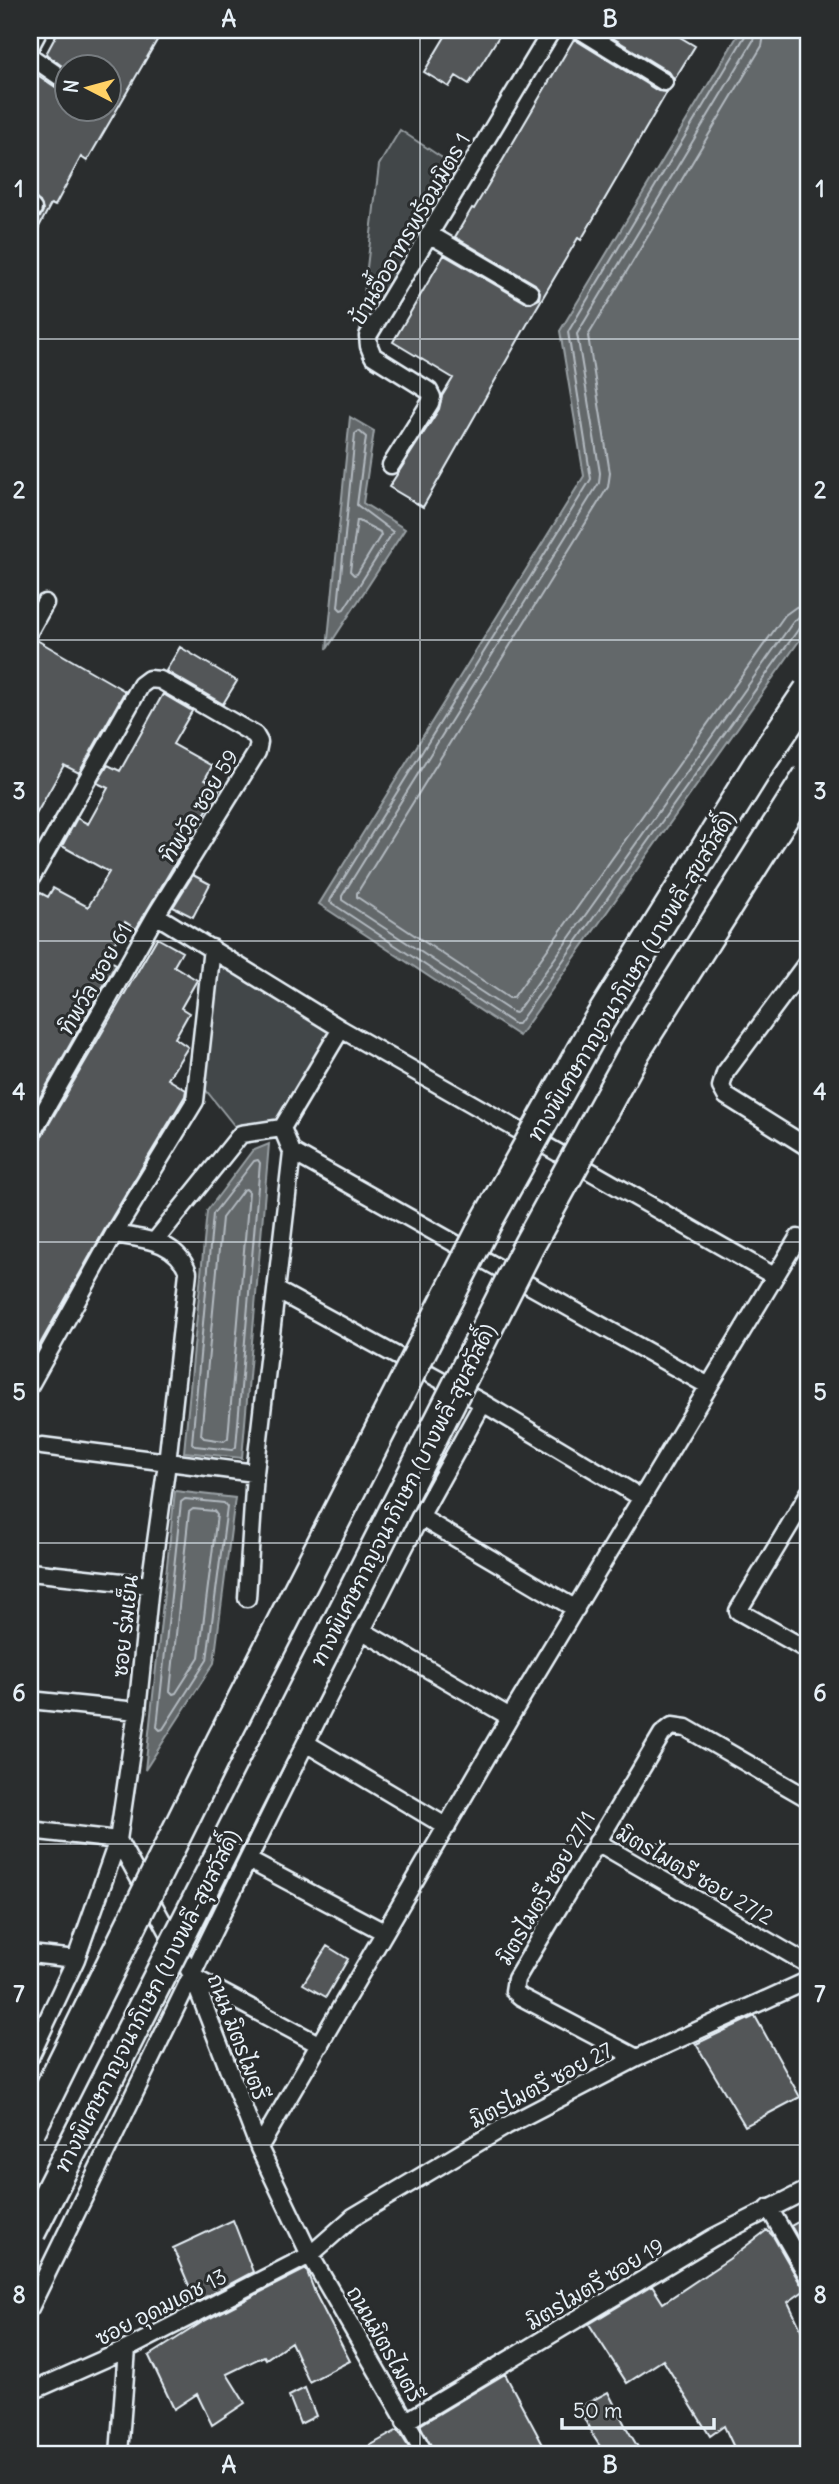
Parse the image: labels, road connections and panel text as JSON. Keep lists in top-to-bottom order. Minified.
{"streets":{"highway":["ทางพิเศษกาญจนาภิเษก (บางพลี-สุขสวัสดิ์)"],"street":["บ้านอื้ออาทรพร้อมมิตร 1","ทิพวัล ซอย 59","ทิพวัล ซอย 61","ซอย ร่มเย็น","มิตรไมตรี ซอย 27/2","มิตรไมตรี ซอย 27/1","ถนน มิตรไมตรี","มิตรไมตรี ซอย 27","มิตรไมตรี ซอย 19","ซอย อุดมเดช 13","ถนนมิตรไมตรี"]},"crossings":[["ทิพวัล ซอย 59","ทิพวัล ซอย 61"],["ซอย ร่มเย็น","ถนน มิตรไมตรี"],["มิตรไมตรี ซอย 27/2","มิตรไมตรี ซอย 27/1"],["มิตรไมตรี ซอย 27/1","มิตรไมตรี ซอย 27"],["ถนน มิตรไมตรี","มิตรไมตรี ซอย 27"],["ถนน มิตรไมตรี","ซอย อุดมเดช 13"],["ถนน มิตรไมตรี","ถนนมิตรไมตรี"],["มิตรไมตรี ซอย 27","ซอย อุดมเดช 13"],["มิตรไมตรี ซอย 27","ถนนมิตรไมตรี"],["มิตรไมตรี ซอย 19","ถนนมิตรไมตรี"],["ซอย อุดมเดช 13","ถนนมิตรไมตรี"]],"scale_bar":"50 m","north":"left","grid":{"columns":["A","B"],"rows":["1","2","3","4","5","6","7","8"]}}
